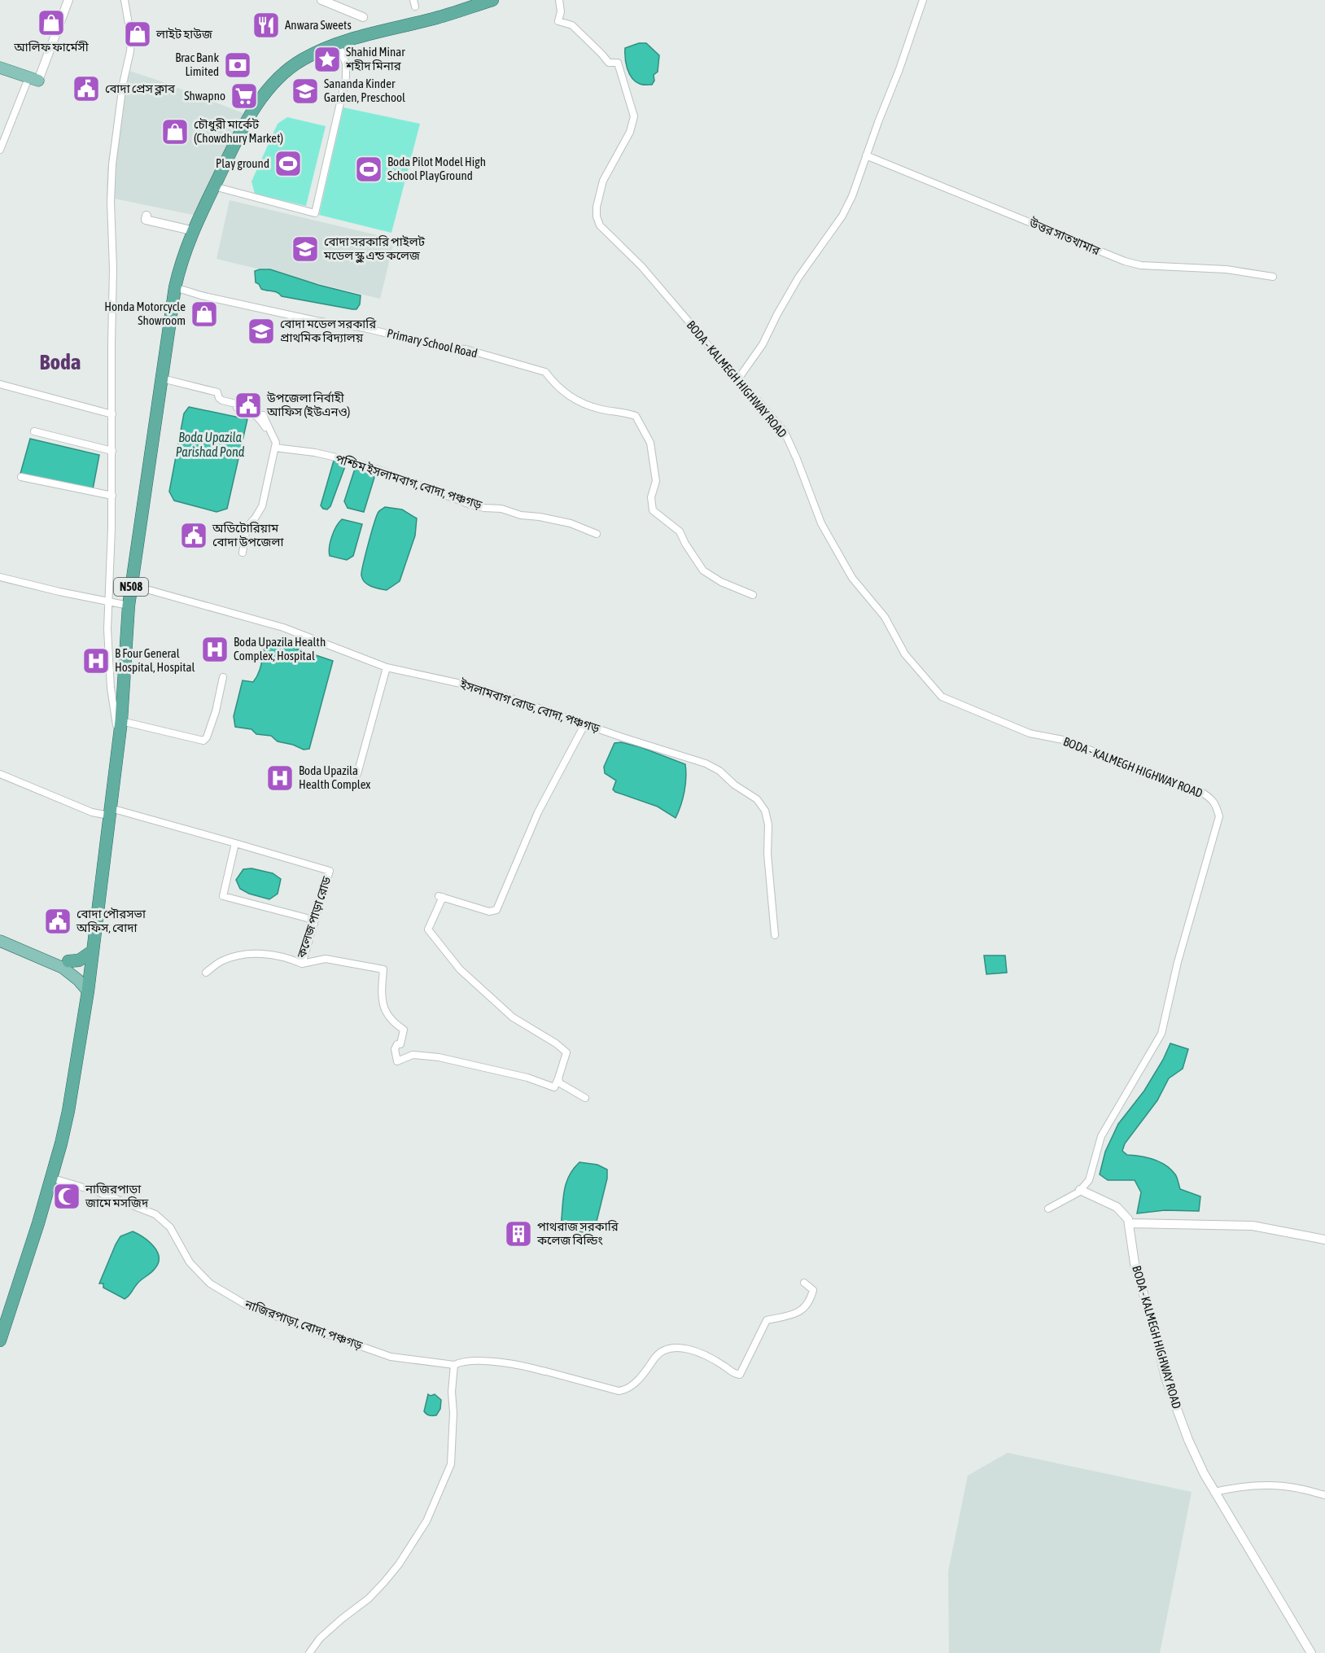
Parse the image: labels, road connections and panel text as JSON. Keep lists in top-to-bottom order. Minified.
{"streets":{"highway":["N508"],"street":["উত্তর সাতখামার","Primary School Road","BODA - KALMEGH HIGHWAY ROAD","পশ্চিম ইসলামবাগ, বোদা, পঞ্চগড়","ইসলামবাগ রোড, বোদা, পঞ্চগড়","কলেজ পাড়া রোড","নাজিরপাড়া, বোদা, পঞ্চগড়"]},"crossings":[["Primary School Road","N508"],["N508","ইসলামবাগ রোড, বোদা, পঞ্চগড়"],["N508","কলেজ পাড়া রোড"],["N508","নাজিরপাড়া, বোদা, পঞ্চগড়"]],"districts":["Boda"],"water":["Boda Upazila Parishad Pond"],"places":{"shop":["আলিফ ফার্মেসী","লাইট হাউজ","চৌধুরী মার্কেট (Chowdhury Market)","Honda Motorcycle Showroom"],"restaurant":["Anwara Sweets"],"place":["Shahid Minar শহীদ মিনার"],"bank":["Brac Bank Limited"],"public building":["বোদা প্রেস ক্লাব","উপজেলা নির্বাহী আফিস (ইউএনও)","অডিটোরিয়াম বোদা উপজেলা","বোদা পৌরসভা অফিস, বোদা"],"school or university":["Sananda Kinder Garden, Preschool","বোদা সরকারি পাইলট মডেল স্কুল এন্ড কলেজ","বোদা মডেল সরকারি প্রাথমিক বিদ্যালয়"],"supermarket":["Shwapno"],"sports":["Play ground","Boda Pilot Model High School PlayGround"],"hospital":["Boda Upazila Health Complex, Hospital","B Four General Hospital, Hospital","Boda Upazila Health Complex"],"mosque":["নাজিরপাড়া জামে মসজিদ"],"building":["পাথরাজ সরকারি কলেজ বিল্ডিং"]}}
